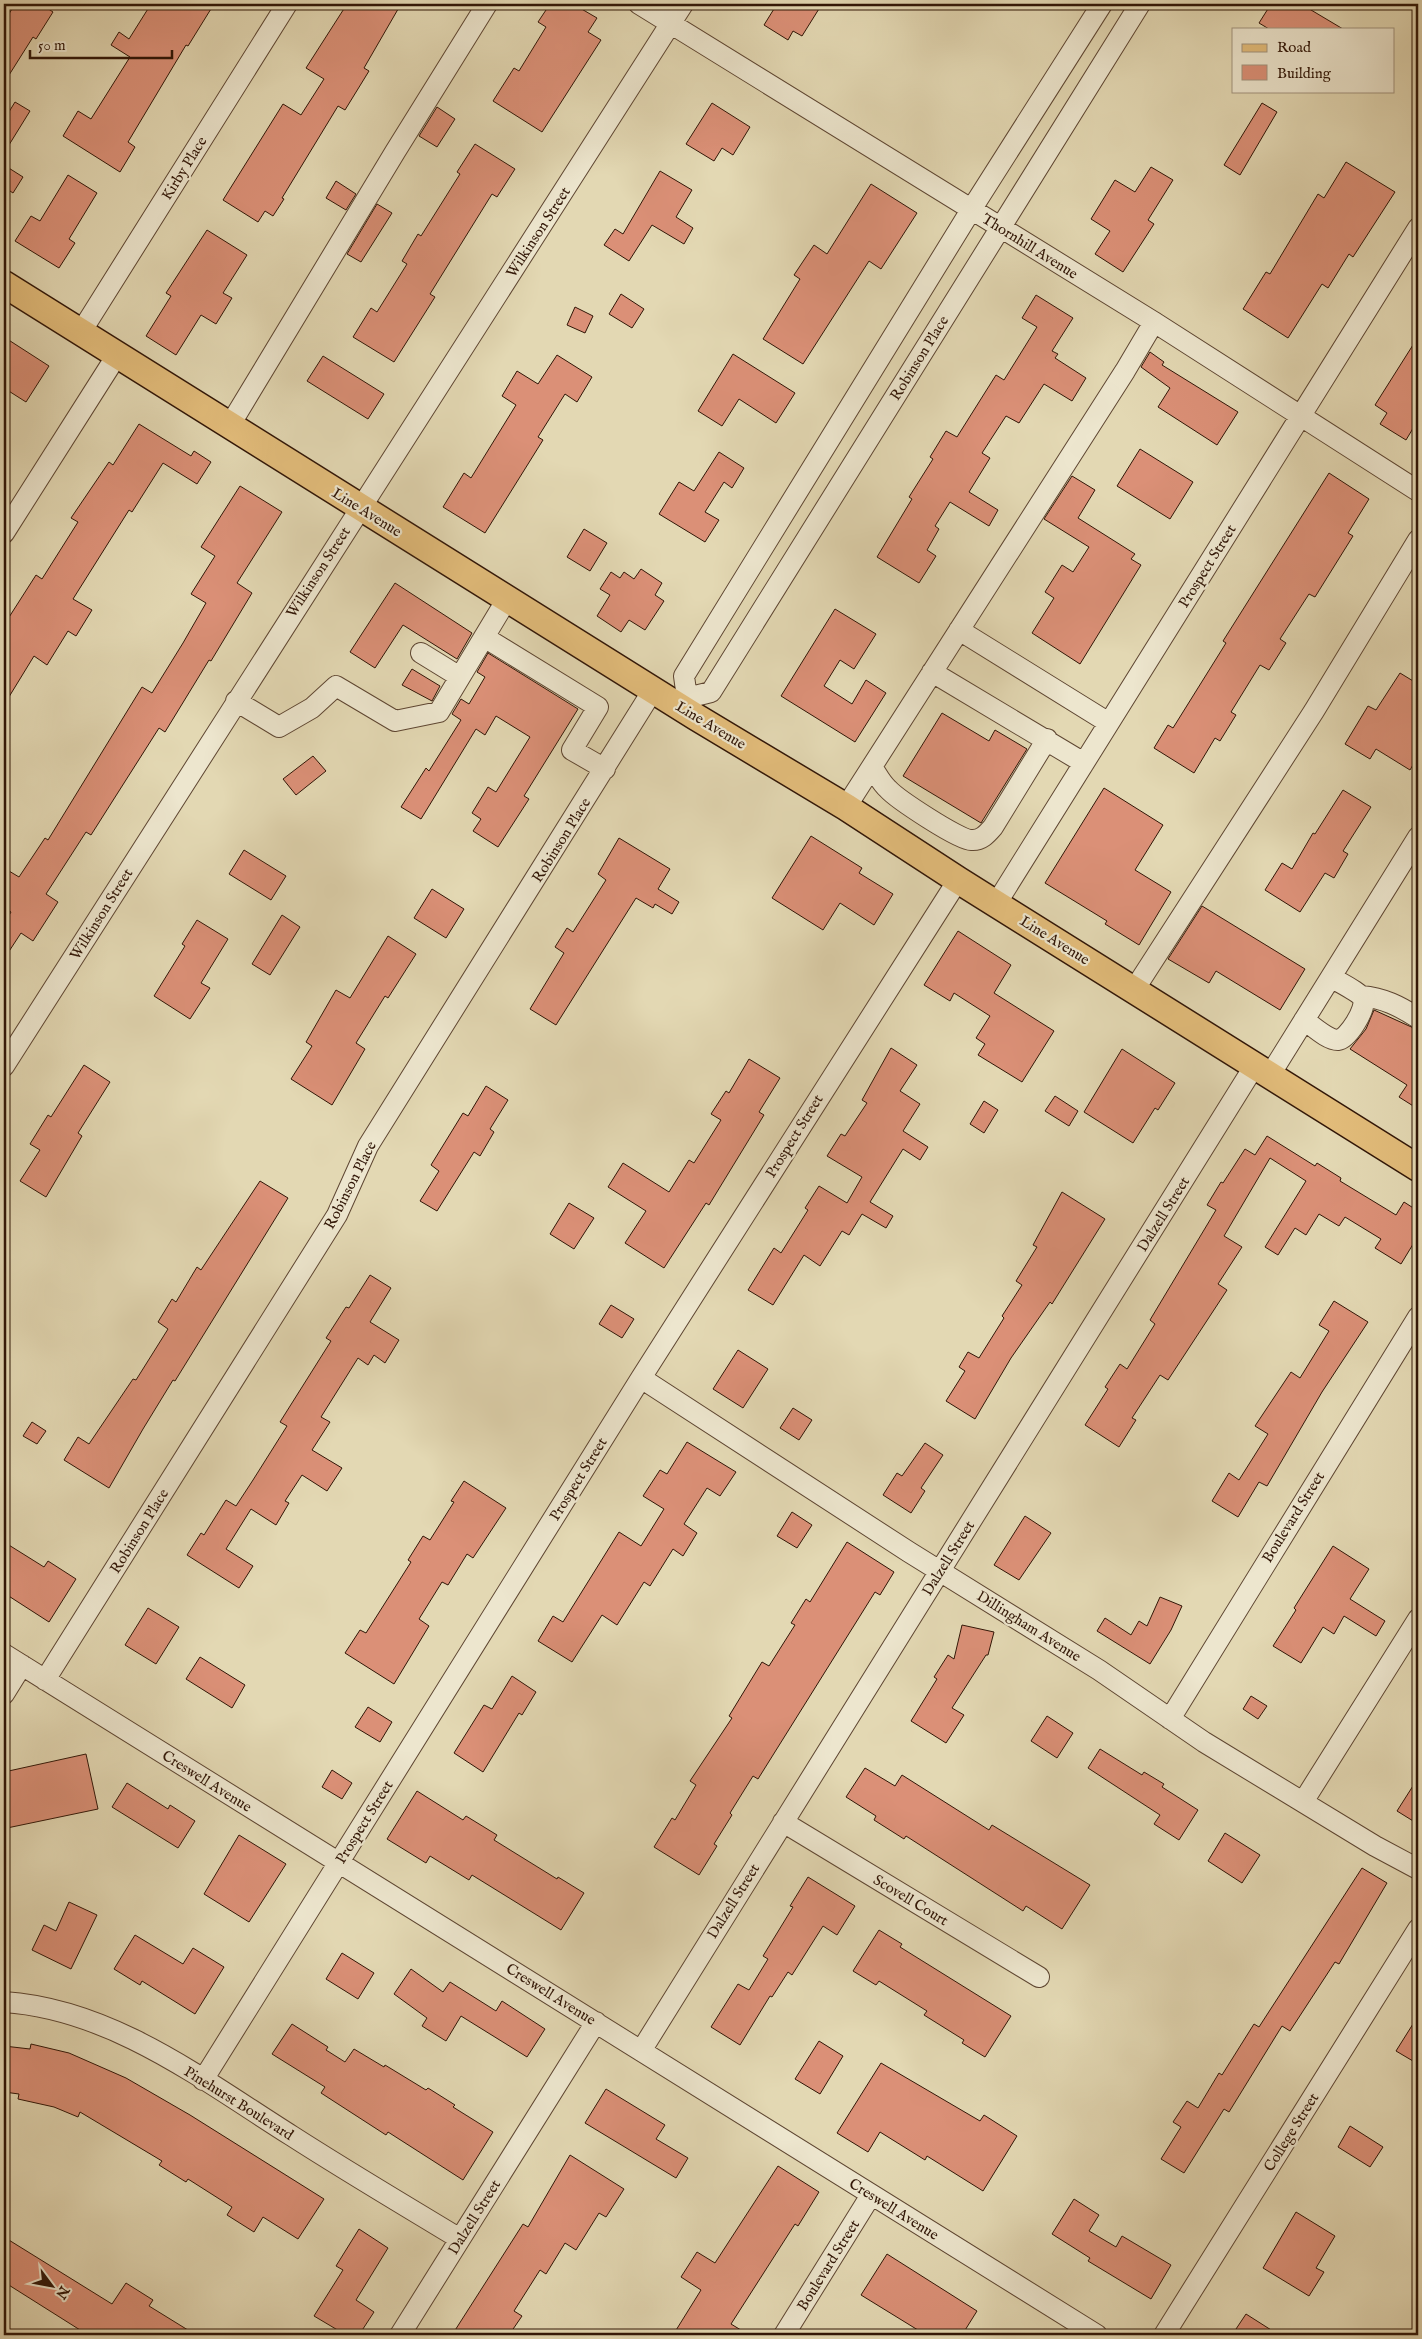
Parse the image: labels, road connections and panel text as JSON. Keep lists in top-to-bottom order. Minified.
{"streets":{"main road":["Line Avenue"],"street":["Kirby Place","Wilkinson Street","Thornhill Avenue","Robinson Place","Prospect Street","Dalzell Street","Boulevard Street","Dillingham Avenue","Creswell Avenue","Scovell Court","Pinehurst Boulevard","College Street"]},"crossings":[["Kirby Place","Line Avenue"],["Wilkinson Street","Thornhill Avenue"],["Wilkinson Street","Line Avenue"],["Thornhill Avenue","Robinson Place"],["Thornhill Avenue","Prospect Street"],["Robinson Place","Line Avenue"],["Robinson Place","Creswell Avenue"],["Line Avenue","Prospect Street"],["Line Avenue","Dalzell Street"],["Prospect Street","Dillingham Avenue"],["Prospect Street","Creswell Avenue"],["Prospect Street","Pinehurst Boulevard"],["Dalzell Street","Dillingham Avenue"],["Dalzell Street","Creswell Avenue"],["Dalzell Street","Scovell Court"],["Dalzell Street","Pinehurst Boulevard"],["Boulevard Street","Dillingham Avenue"],["Boulevard Street","Creswell Avenue"]],"legend":["Road","Building"],"scale_bar":"50 m","north":"bottom right"}
